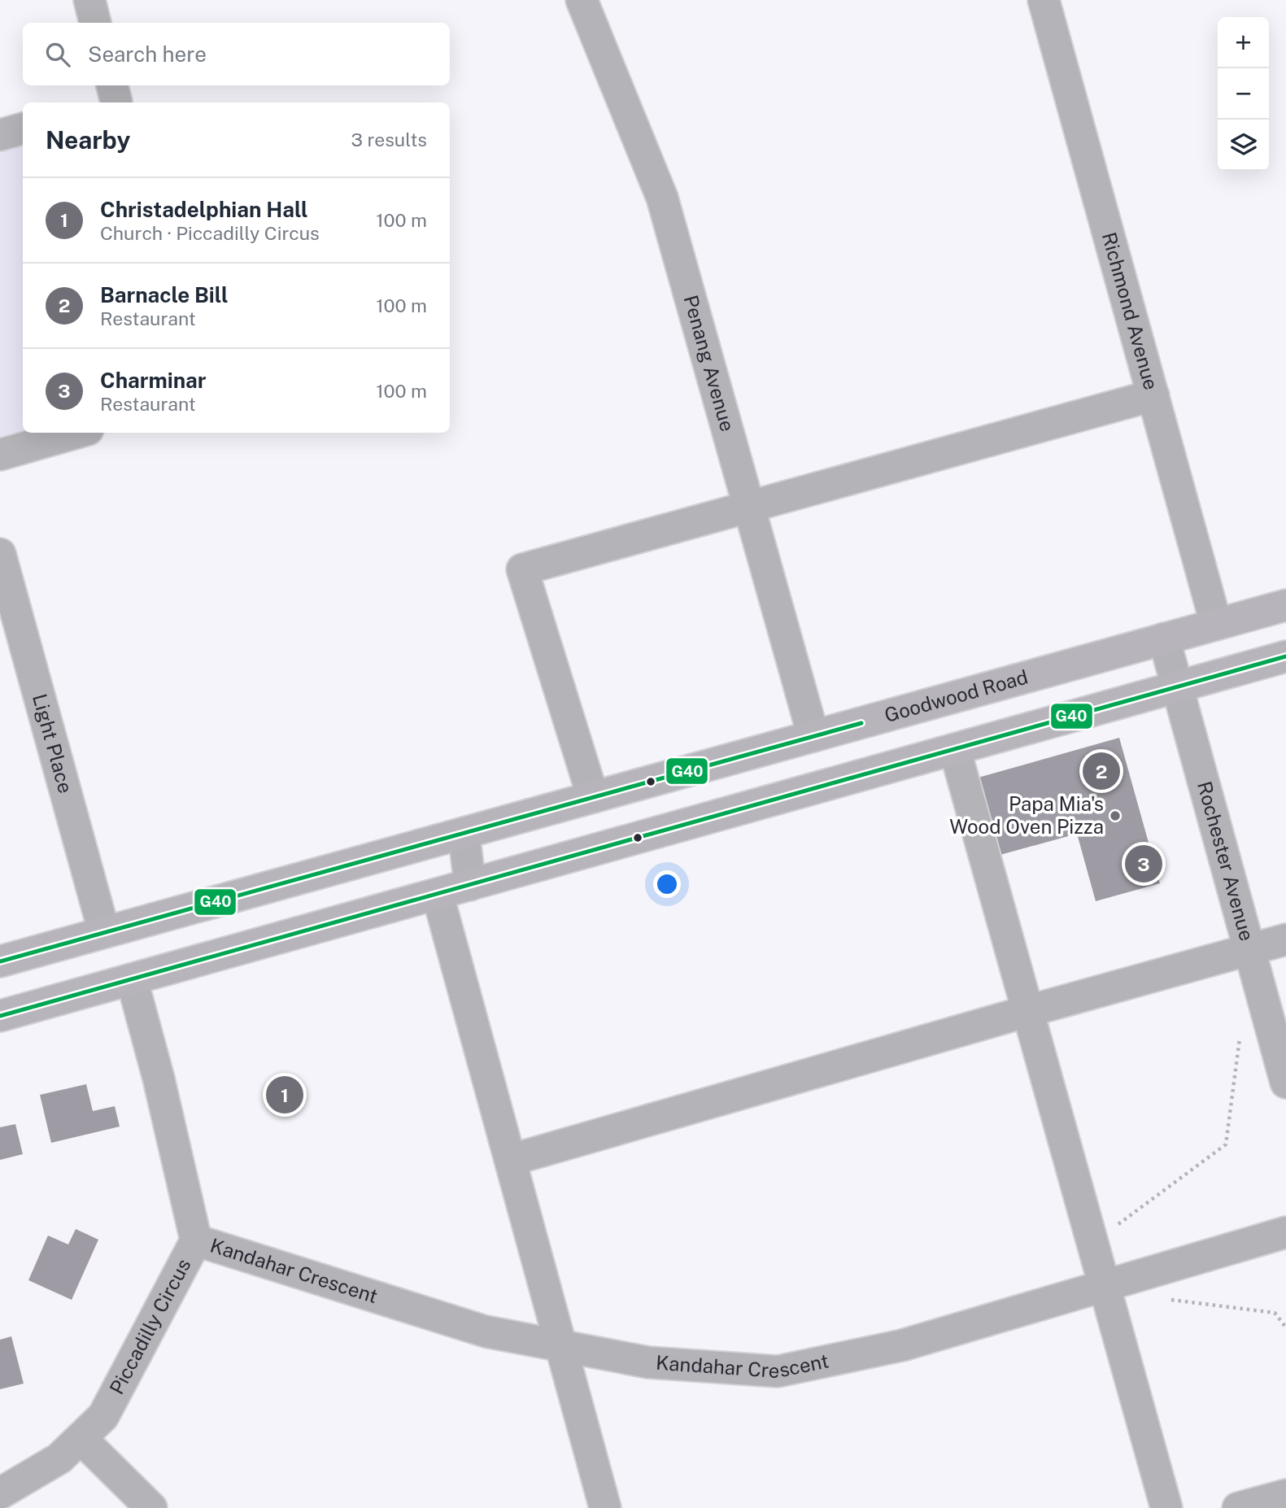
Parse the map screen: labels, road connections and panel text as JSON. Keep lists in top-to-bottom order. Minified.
{"streets":{"main road":["Goodwood Road"],"street":["Richmond Avenue","Penang Avenue","Light Place","Rochester Avenue","Kandahar Crescent","Piccadilly Circus"]},"crossings":[["Richmond Avenue","Goodwood Road"],["Penang Avenue","Goodwood Road"],["Goodwood Road","Light Place"],["Goodwood Road","Rochester Avenue"],["Kandahar Crescent","Piccadilly Circus"]],"places":["Papa Mia's Wood Oven Pizza"],"lines":["transit line G40"],"page":{"map_buttons":["+","−"],"search":"Search here","heading":["Nearby","3 results"],"list":[{"mark":"1","name":"Christadelphian Hall","note":"Church · Piccadilly Circus","value":"100 m"},{"mark":"2","name":"Barnacle Bill","note":"Restaurant","value":"100 m"},{"mark":"3","name":"Charminar","note":"Restaurant","value":"100 m"}],"pins":["2","3","1"]}}
